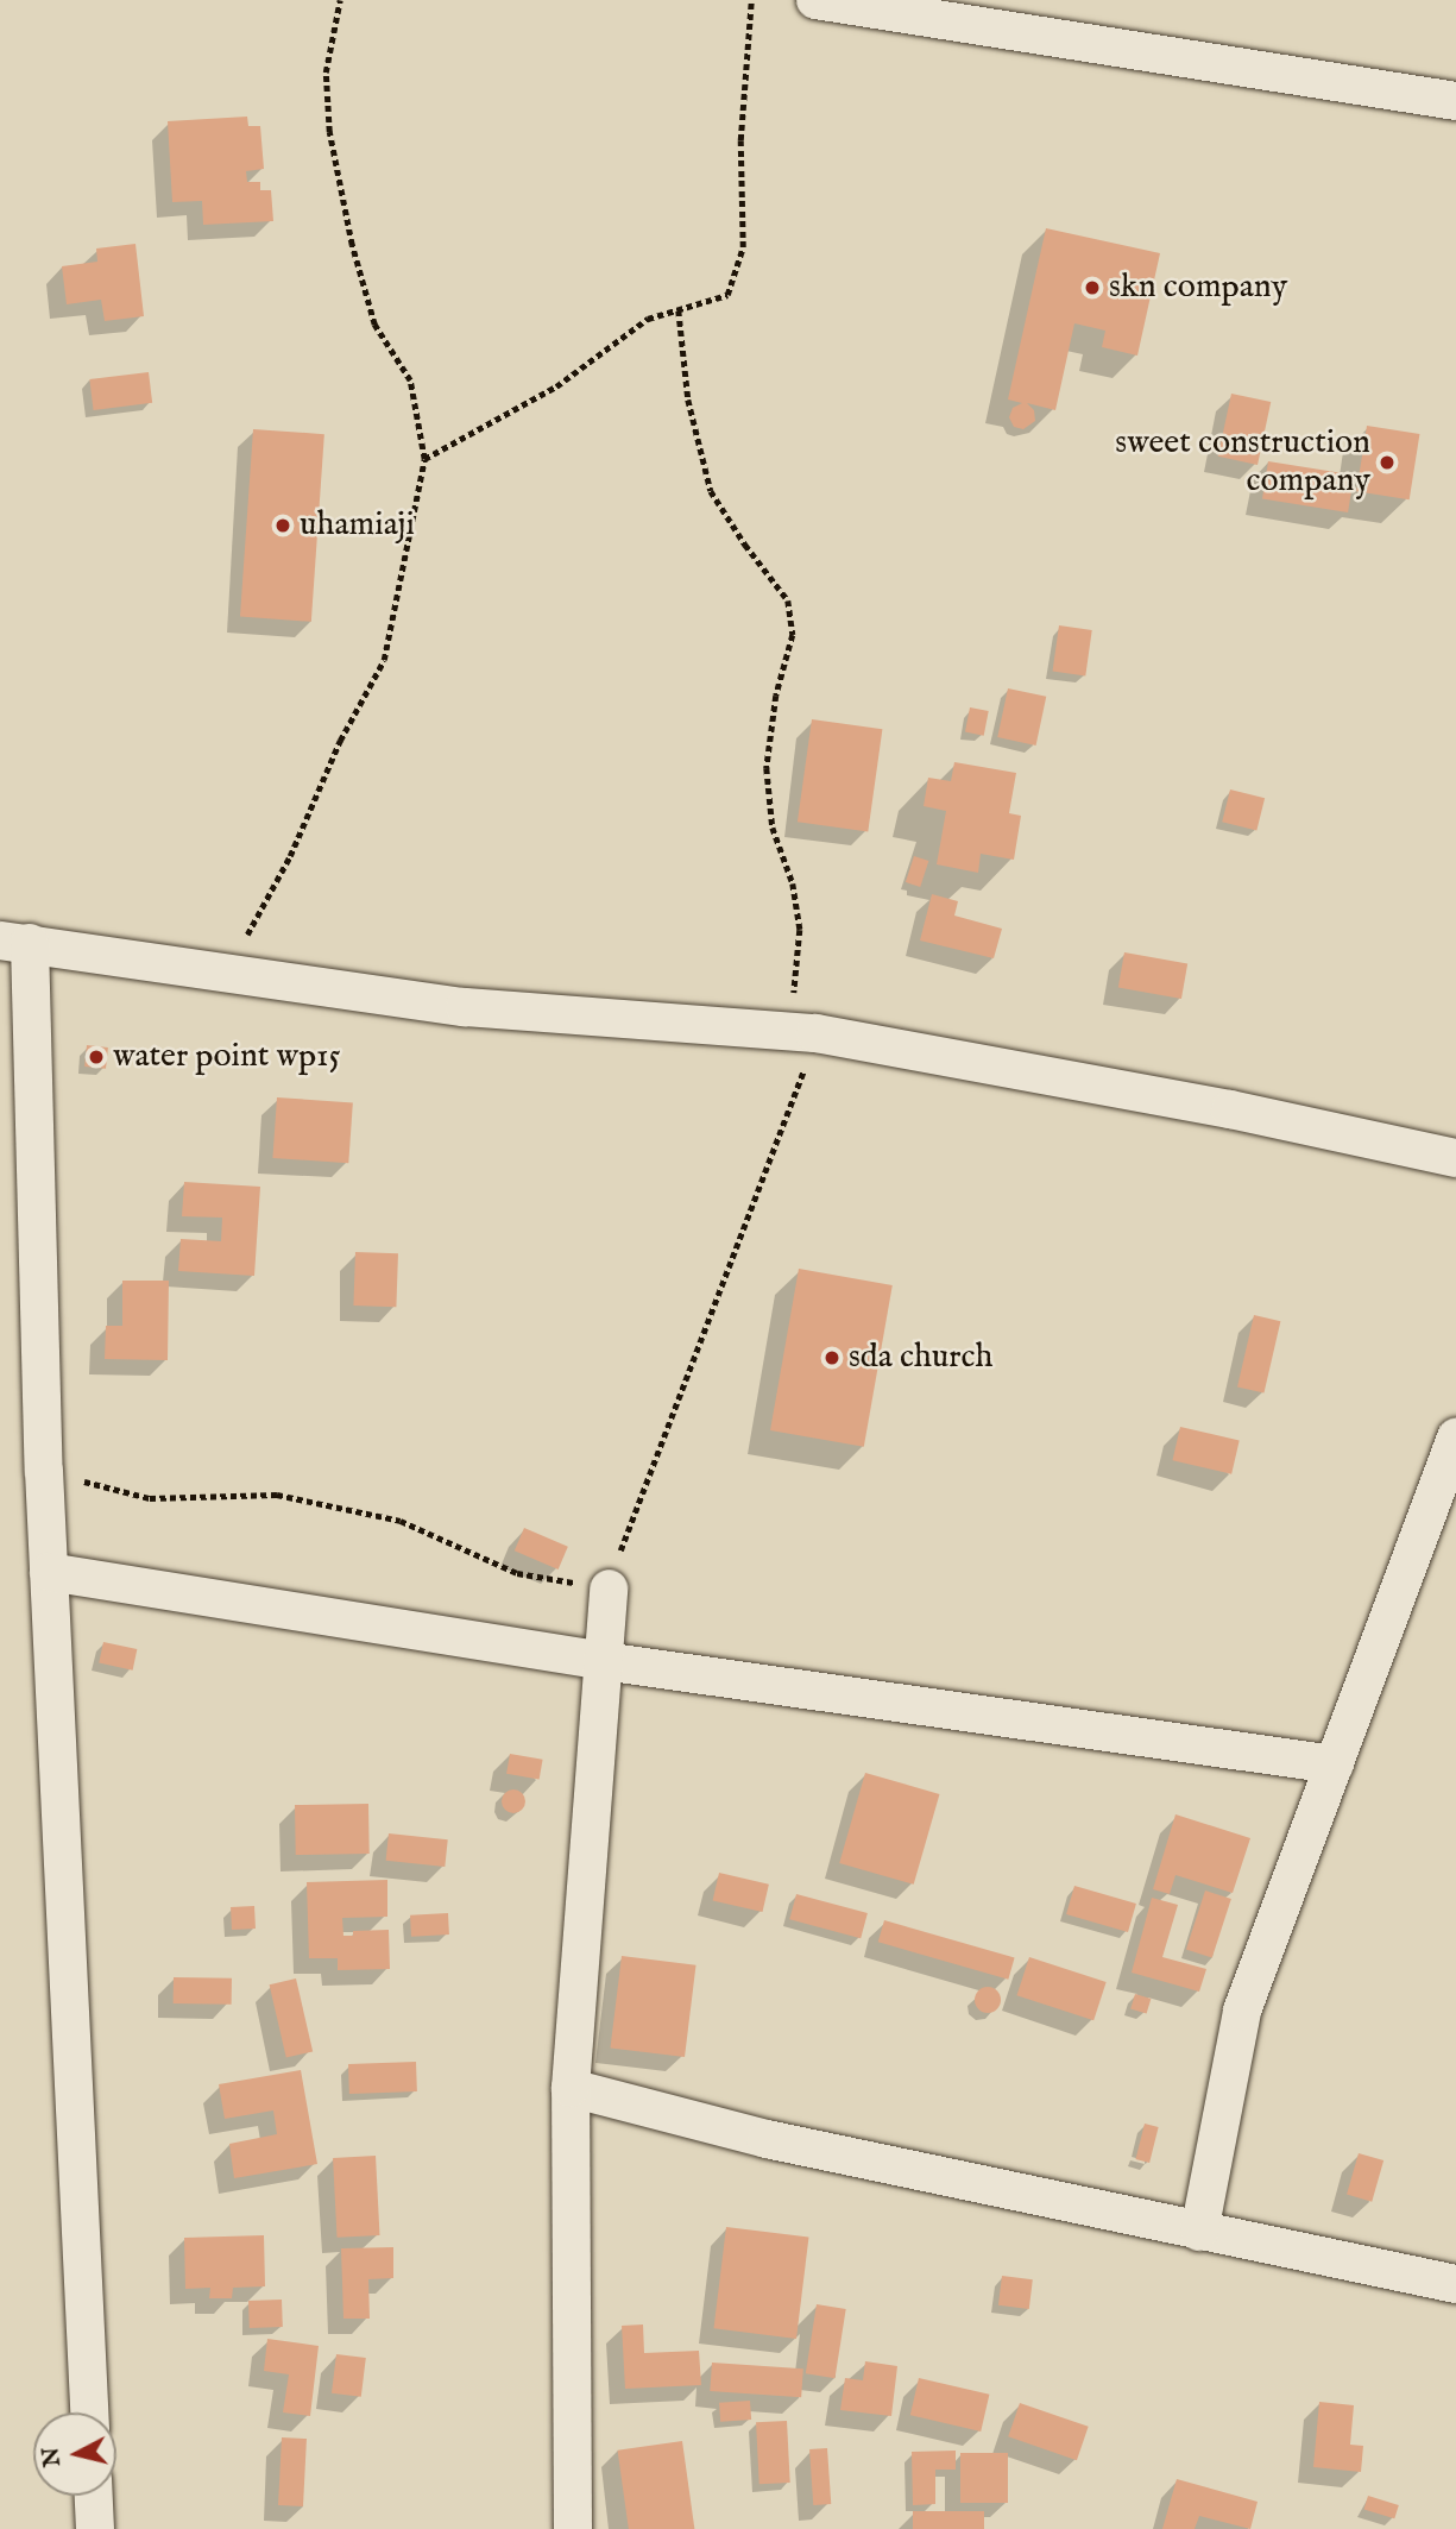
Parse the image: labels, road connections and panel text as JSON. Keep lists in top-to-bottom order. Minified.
{"places":["skn company","sweet construction company","uhamiaji","water point wp15","sda church"],"north":"left"}
